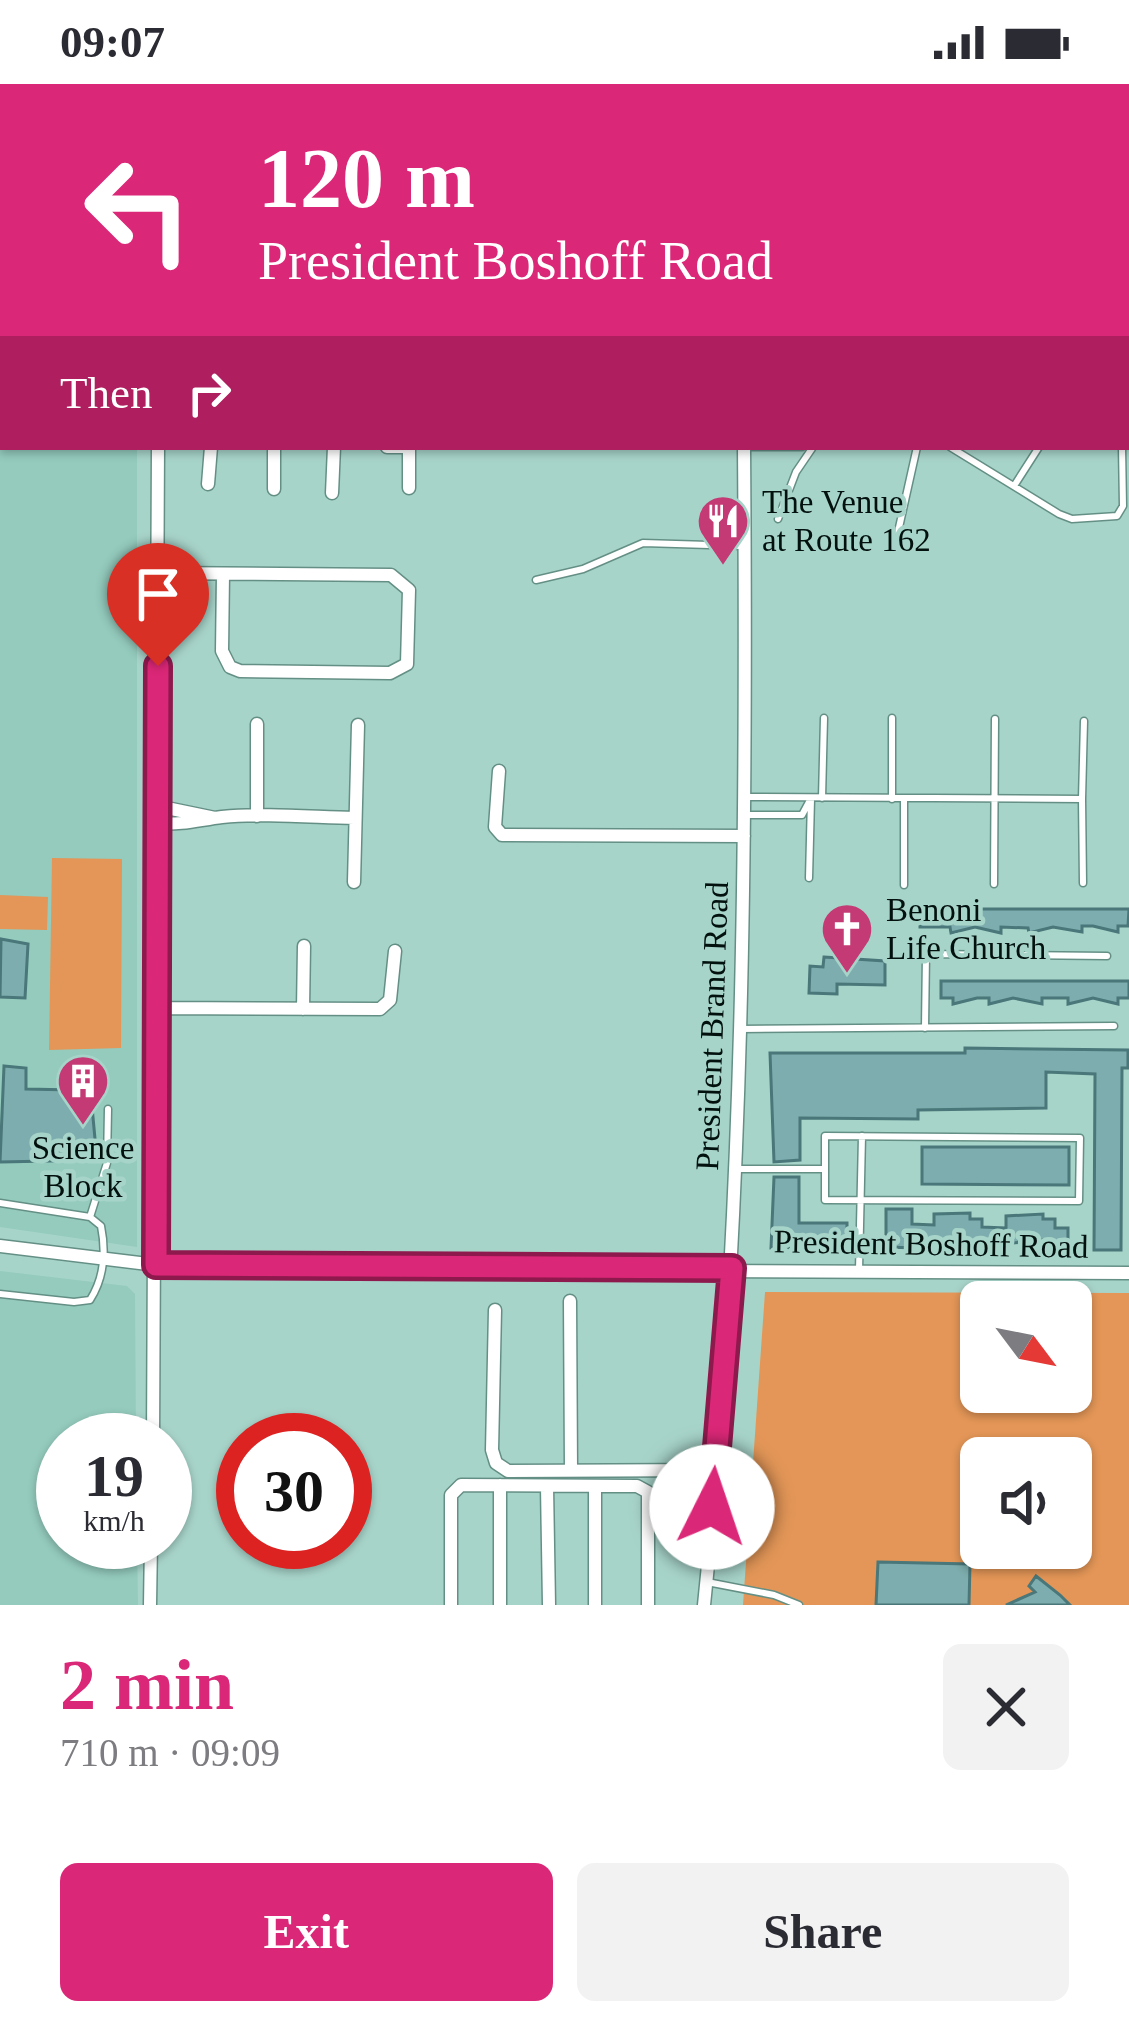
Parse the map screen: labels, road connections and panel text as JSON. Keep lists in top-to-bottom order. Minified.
{"streets":{"street":["President Brand Road","President Boshoff Road"]},"crossings":[["President Brand Road","President Boshoff Road"]],"places":{"restaurant":["The Venue at Route 162"],"church":["Benoni Life Church"],"building":["Science Block"]},"north":"bottom right","page":{"status":"09:07","turn":["120 m","President Boshoff Road"],"then":"Then","speed":"19 km/h","limit":"30","heading":["2 min","710 m · 09:09"],"buttons":["Exit","Share"]}}
